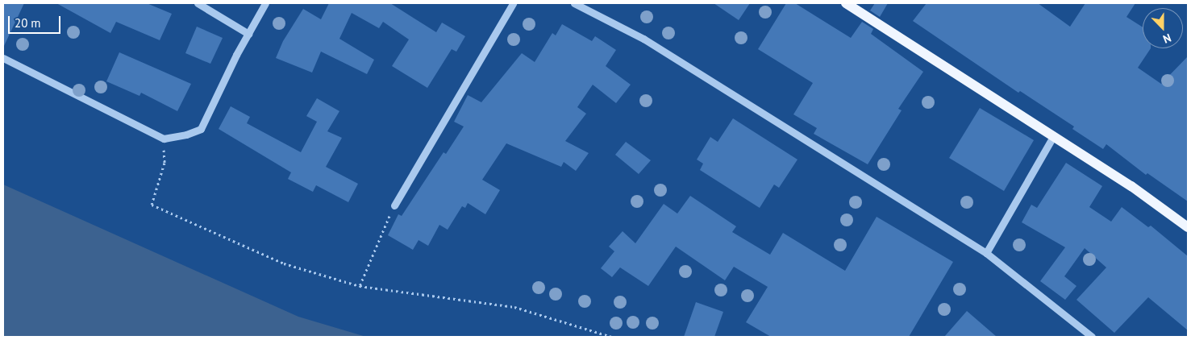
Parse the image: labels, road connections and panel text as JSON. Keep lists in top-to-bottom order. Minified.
{"scale_bar":"20 m","north":"bottom"}
